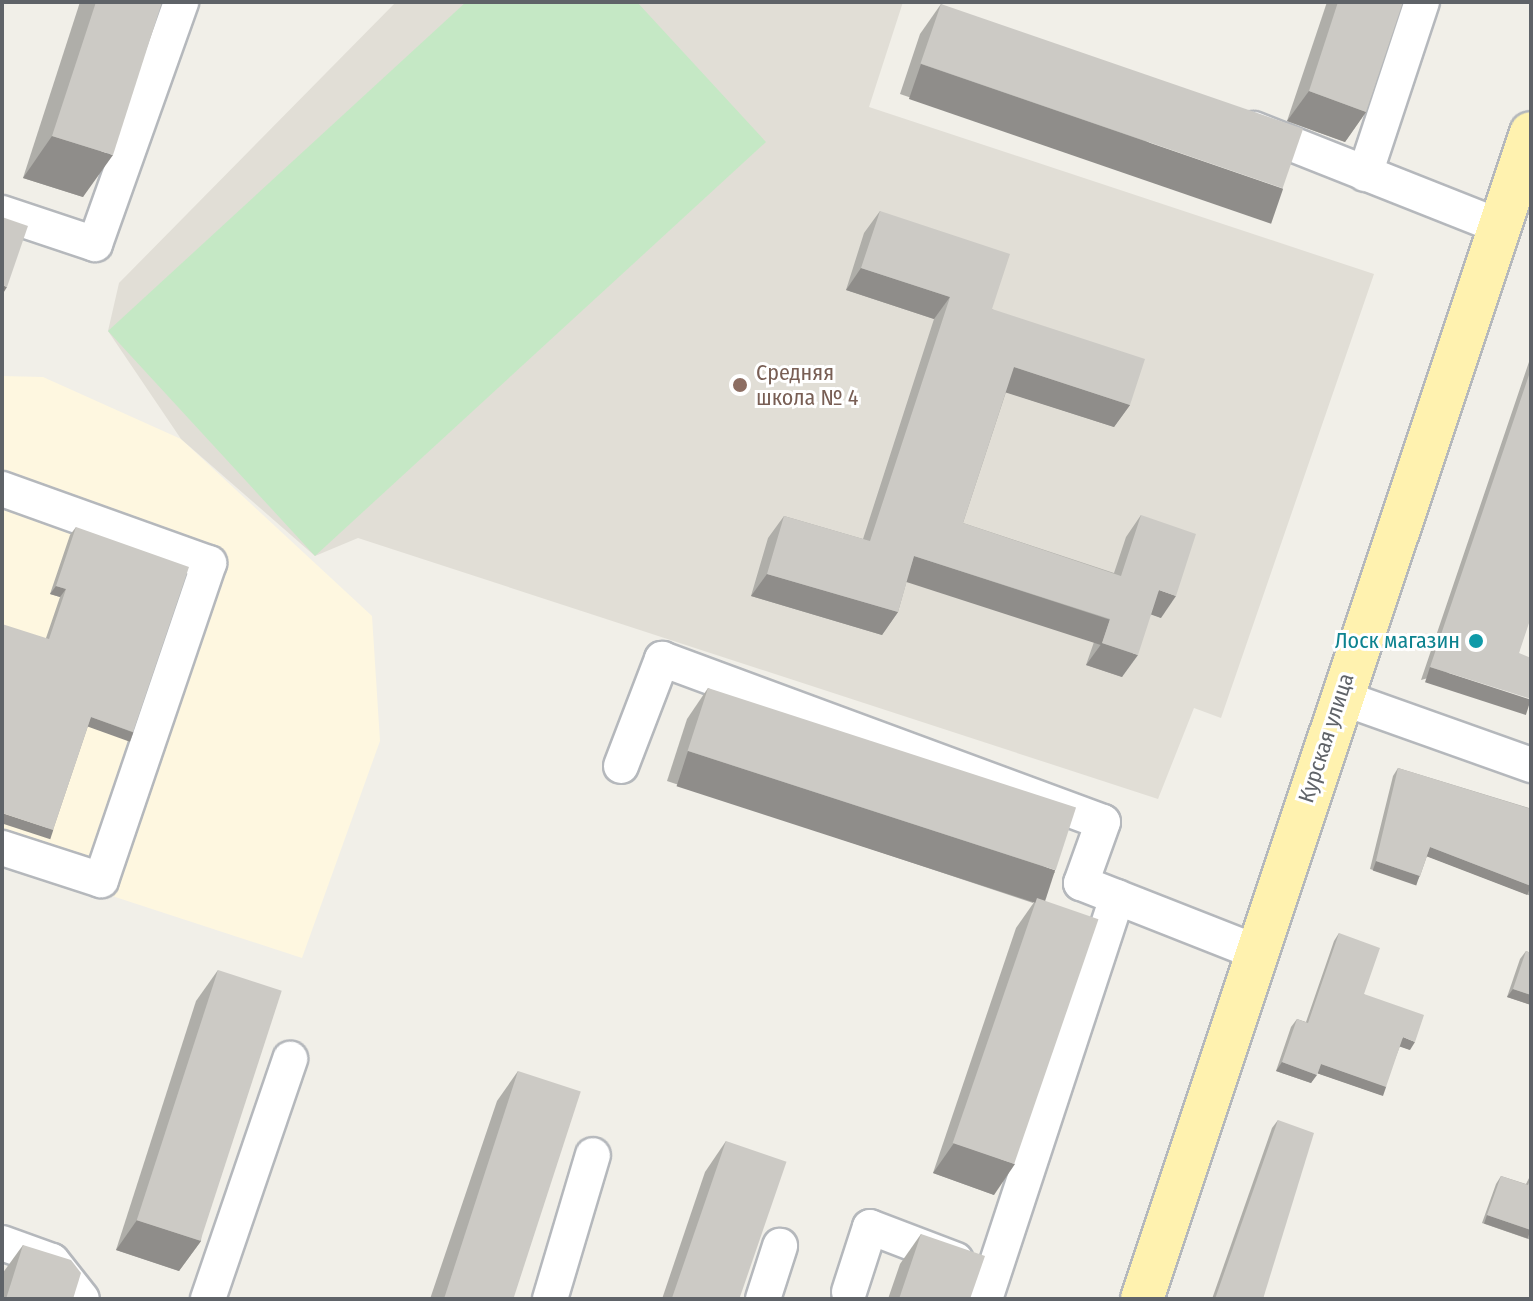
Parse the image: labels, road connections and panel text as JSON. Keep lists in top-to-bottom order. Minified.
{"streets":{"main road":["Курская улица"]},"places":["Средняя школа № 4","Лоск магазин"]}
